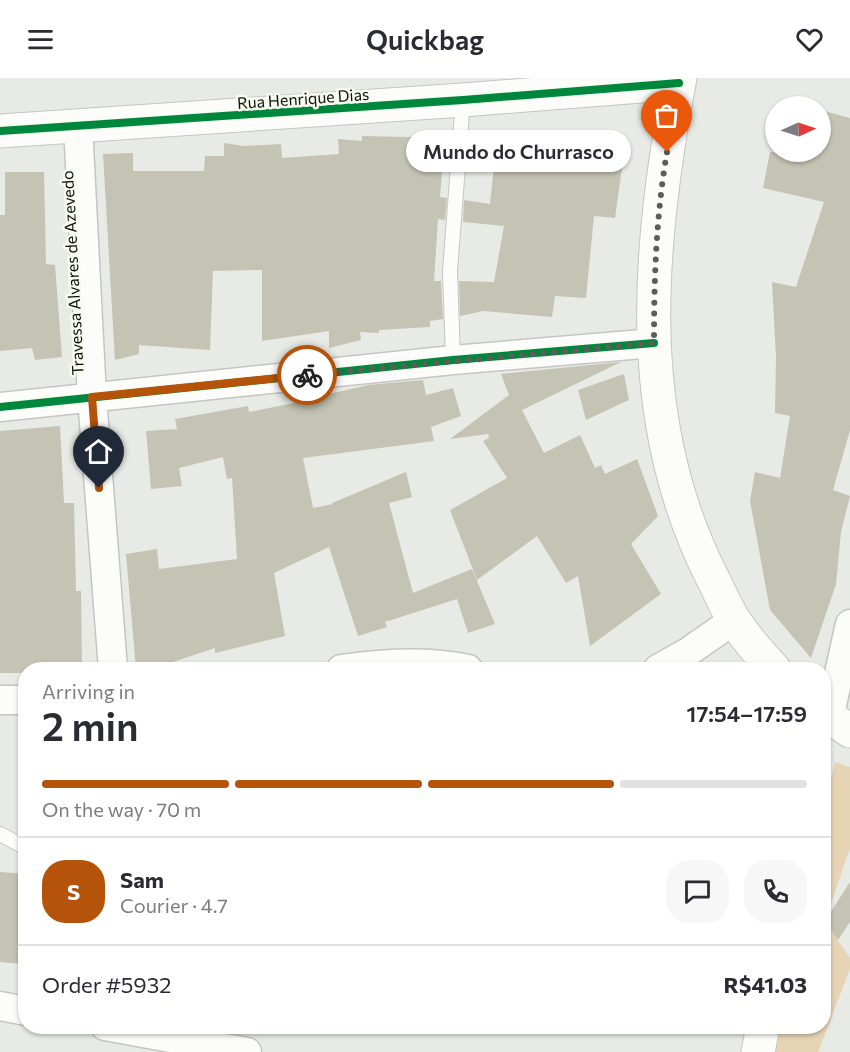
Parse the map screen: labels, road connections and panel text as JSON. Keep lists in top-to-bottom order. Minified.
{"streets":{"street":["Rua Henrique Dias","Travessa Alvares de Azevedo"]},"crossings":[["Rua Henrique Dias","Travessa Alvares de Azevedo"]],"places":["Mundo do Churrasco"],"north":"right","page":{"header":"Quickbag","bubble":"Mundo do Churrasco","heading":["2 min","Arriving in","17:54–17:59"],"panel":["Sam","Courier · 4.7","Order #5932","R$41.03"],"bar":"On the way · 70 m","round":"S"}}
